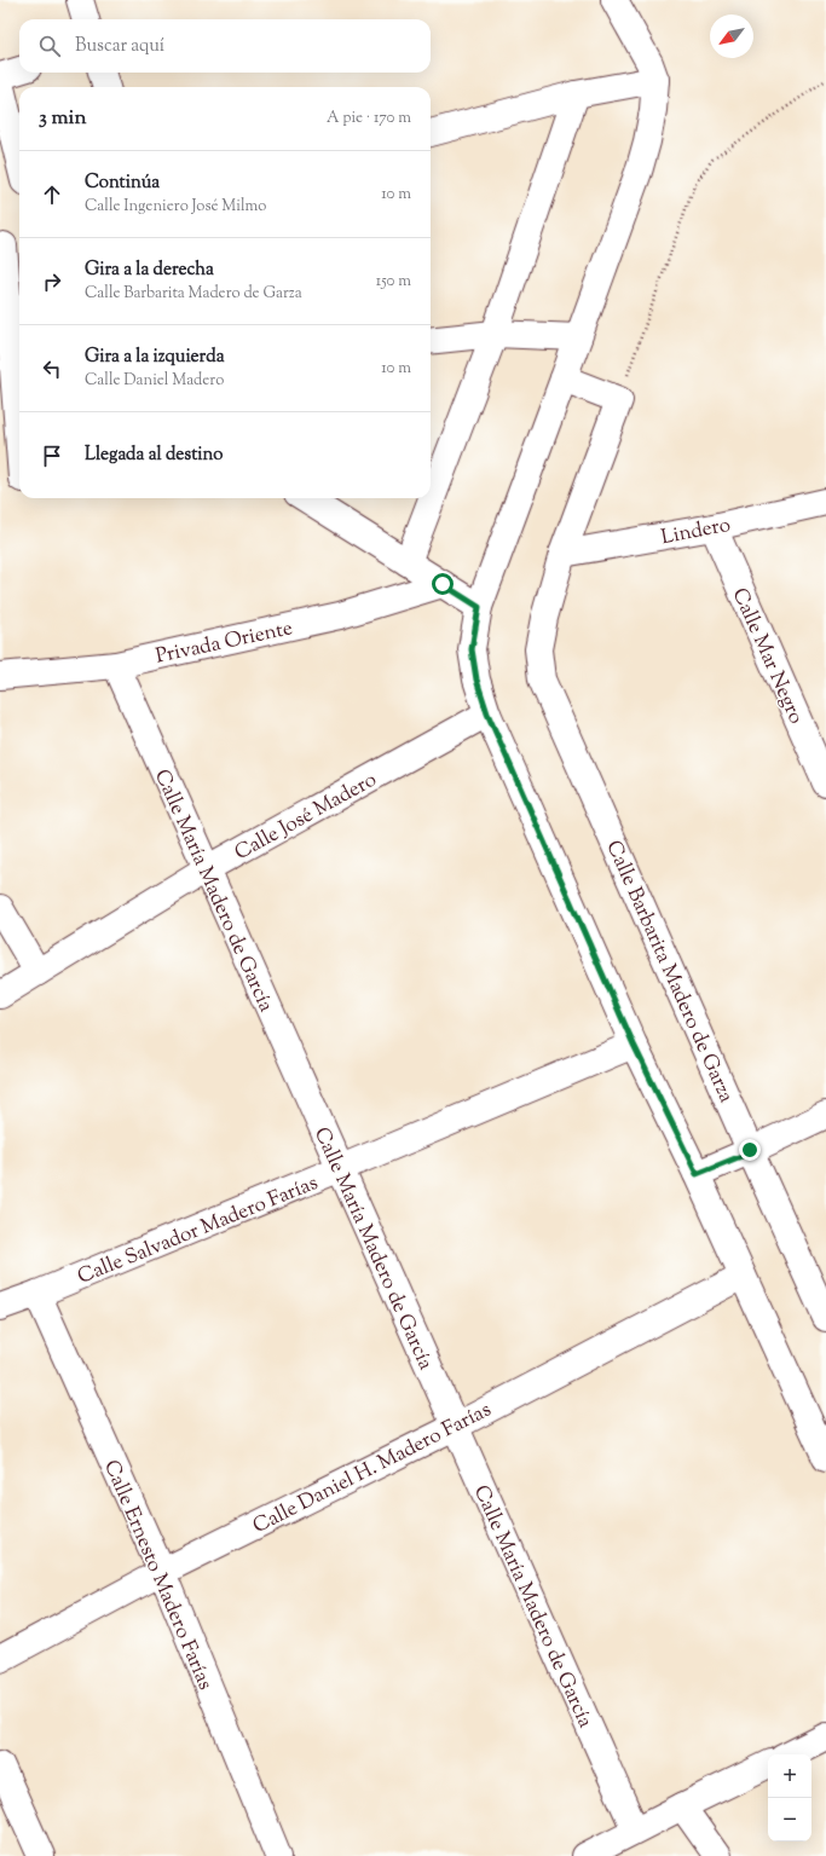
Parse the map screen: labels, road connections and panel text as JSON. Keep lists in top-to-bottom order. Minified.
{"streets":{"street":["Lindero","Privada Oriente","Calle Mar Negro","Calle José Madero","Calle María Madero de García","Calle Barbarita Madero de Garza","Calle Salvador Madero Farías","Calle Daniel H. Madero Farías","Calle Ernesto Madero Farías"]},"crossings":[["Lindero","Calle Mar Negro"],["Lindero","Calle Barbarita Madero de Garza"],["Privada Oriente","Calle María Madero de García"],["Calle José Madero","Calle María Madero de García"],["Calle María Madero de García","Calle Salvador Madero Farías"],["Calle María Madero de García","Calle Daniel H. Madero Farías"],["Calle Salvador Madero Farías","Calle Ernesto Madero Farías"],["Calle Daniel H. Madero Farías","Calle Ernesto Madero Farías"]],"north":"bottom left","page":{"search":"Buscar aquí","heading":["3 min","A pie · 170 m"],"list":[["Continúa","Calle Ingeniero José Milmo","10 m"],["Gira a la derecha","Calle Barbarita Madero de Garza","150 m"],["Gira a la izquierda","Calle Daniel Madero","10 m"],"Llegada al destino"],"map_buttons":["+","−"]}}
